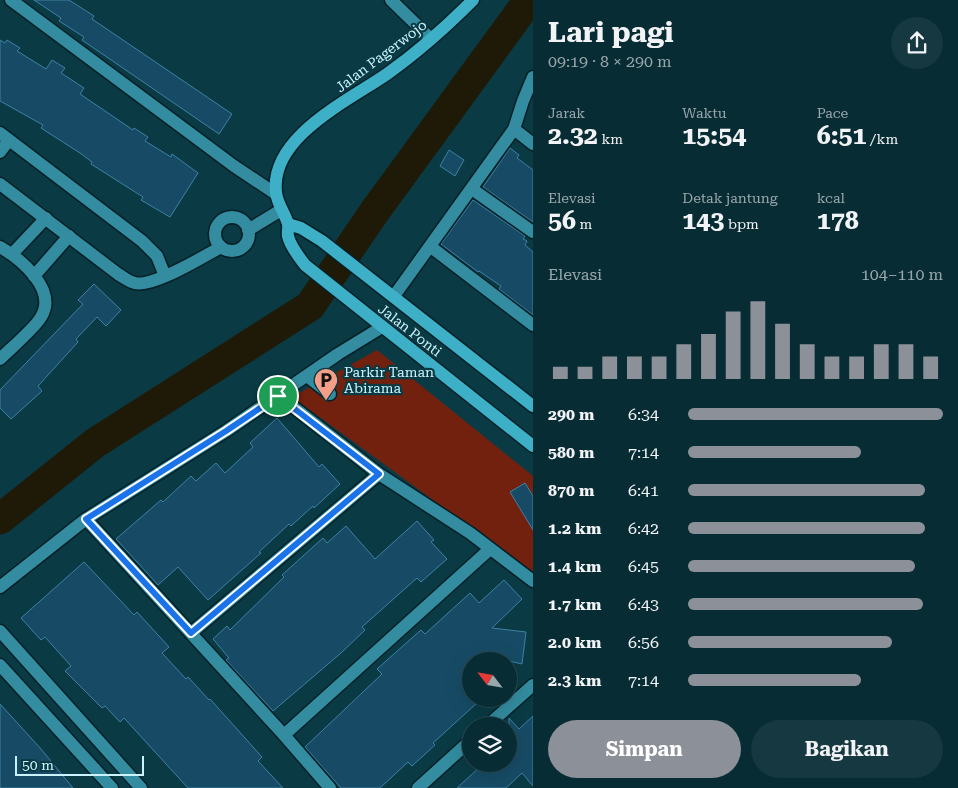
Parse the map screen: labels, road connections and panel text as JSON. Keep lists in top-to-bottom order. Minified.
{"streets":{"main road":["Jalan Pagerwojo","Jalan Ponti"]},"crossings":[["Jalan Pagerwojo","Jalan Ponti"]],"places":{"parking":["Parkir Taman Abirama"]},"scale_bar":"50 m","north":"top left","page":{"heading":["Lari pagi","09:19 · 8 × 290 m"],"stats":[["Jarak","2.32 km"],["Waktu","15:54"],["Pace","6:51 /km"],["Elevasi","56 m"],["Detak jantung","143 bpm"],["kcal","178"]],"chart":["Elevasi","104–110 m"],"list":[{"name":"290 m","note":"6:34"},{"name":"580 m","note":"7:14"},{"name":"870 m","note":"6:41"},{"name":"1.2 km","note":"6:42"},{"name":"1.4 km","note":"6:45"},{"name":"1.7 km","note":"6:43"},{"name":"2.0 km","note":"6:56"},{"name":"2.3 km","note":"7:14"}],"buttons":["Simpan","Bagikan"],"scale":"50 m"}}
